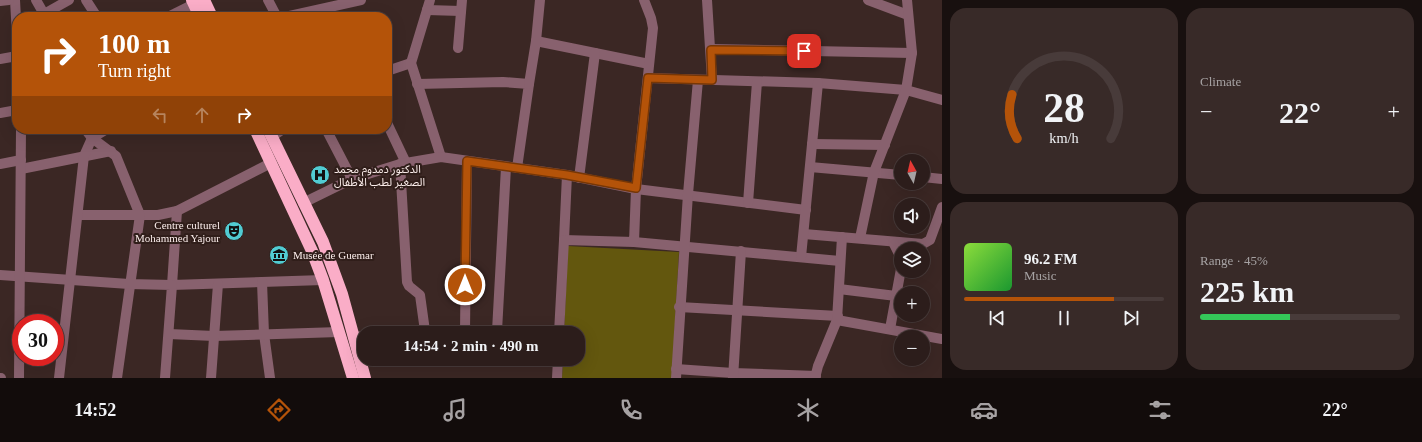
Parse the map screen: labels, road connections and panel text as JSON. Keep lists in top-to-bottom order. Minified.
{"places":{"hospital":["الدكتور دمدوم محمد الصغير لطب الأطفال"],"theatre":["Centre culturel Mohammed Yajour"],"museum":["Musée de Guemar"]},"north":"top","page":{"tile":["Climate",["Range · 45%","225 km"]],"turn":["100 m","Turn right"],"heat":["−","22°","+"],"map_buttons":["+","−"],"song":["96.2 FM","Music"],"limit":"30","trip":"14:54 · 2 min · 490 m","tabs":["14:52","22°"],"gauge":["28","km/h"]}}
